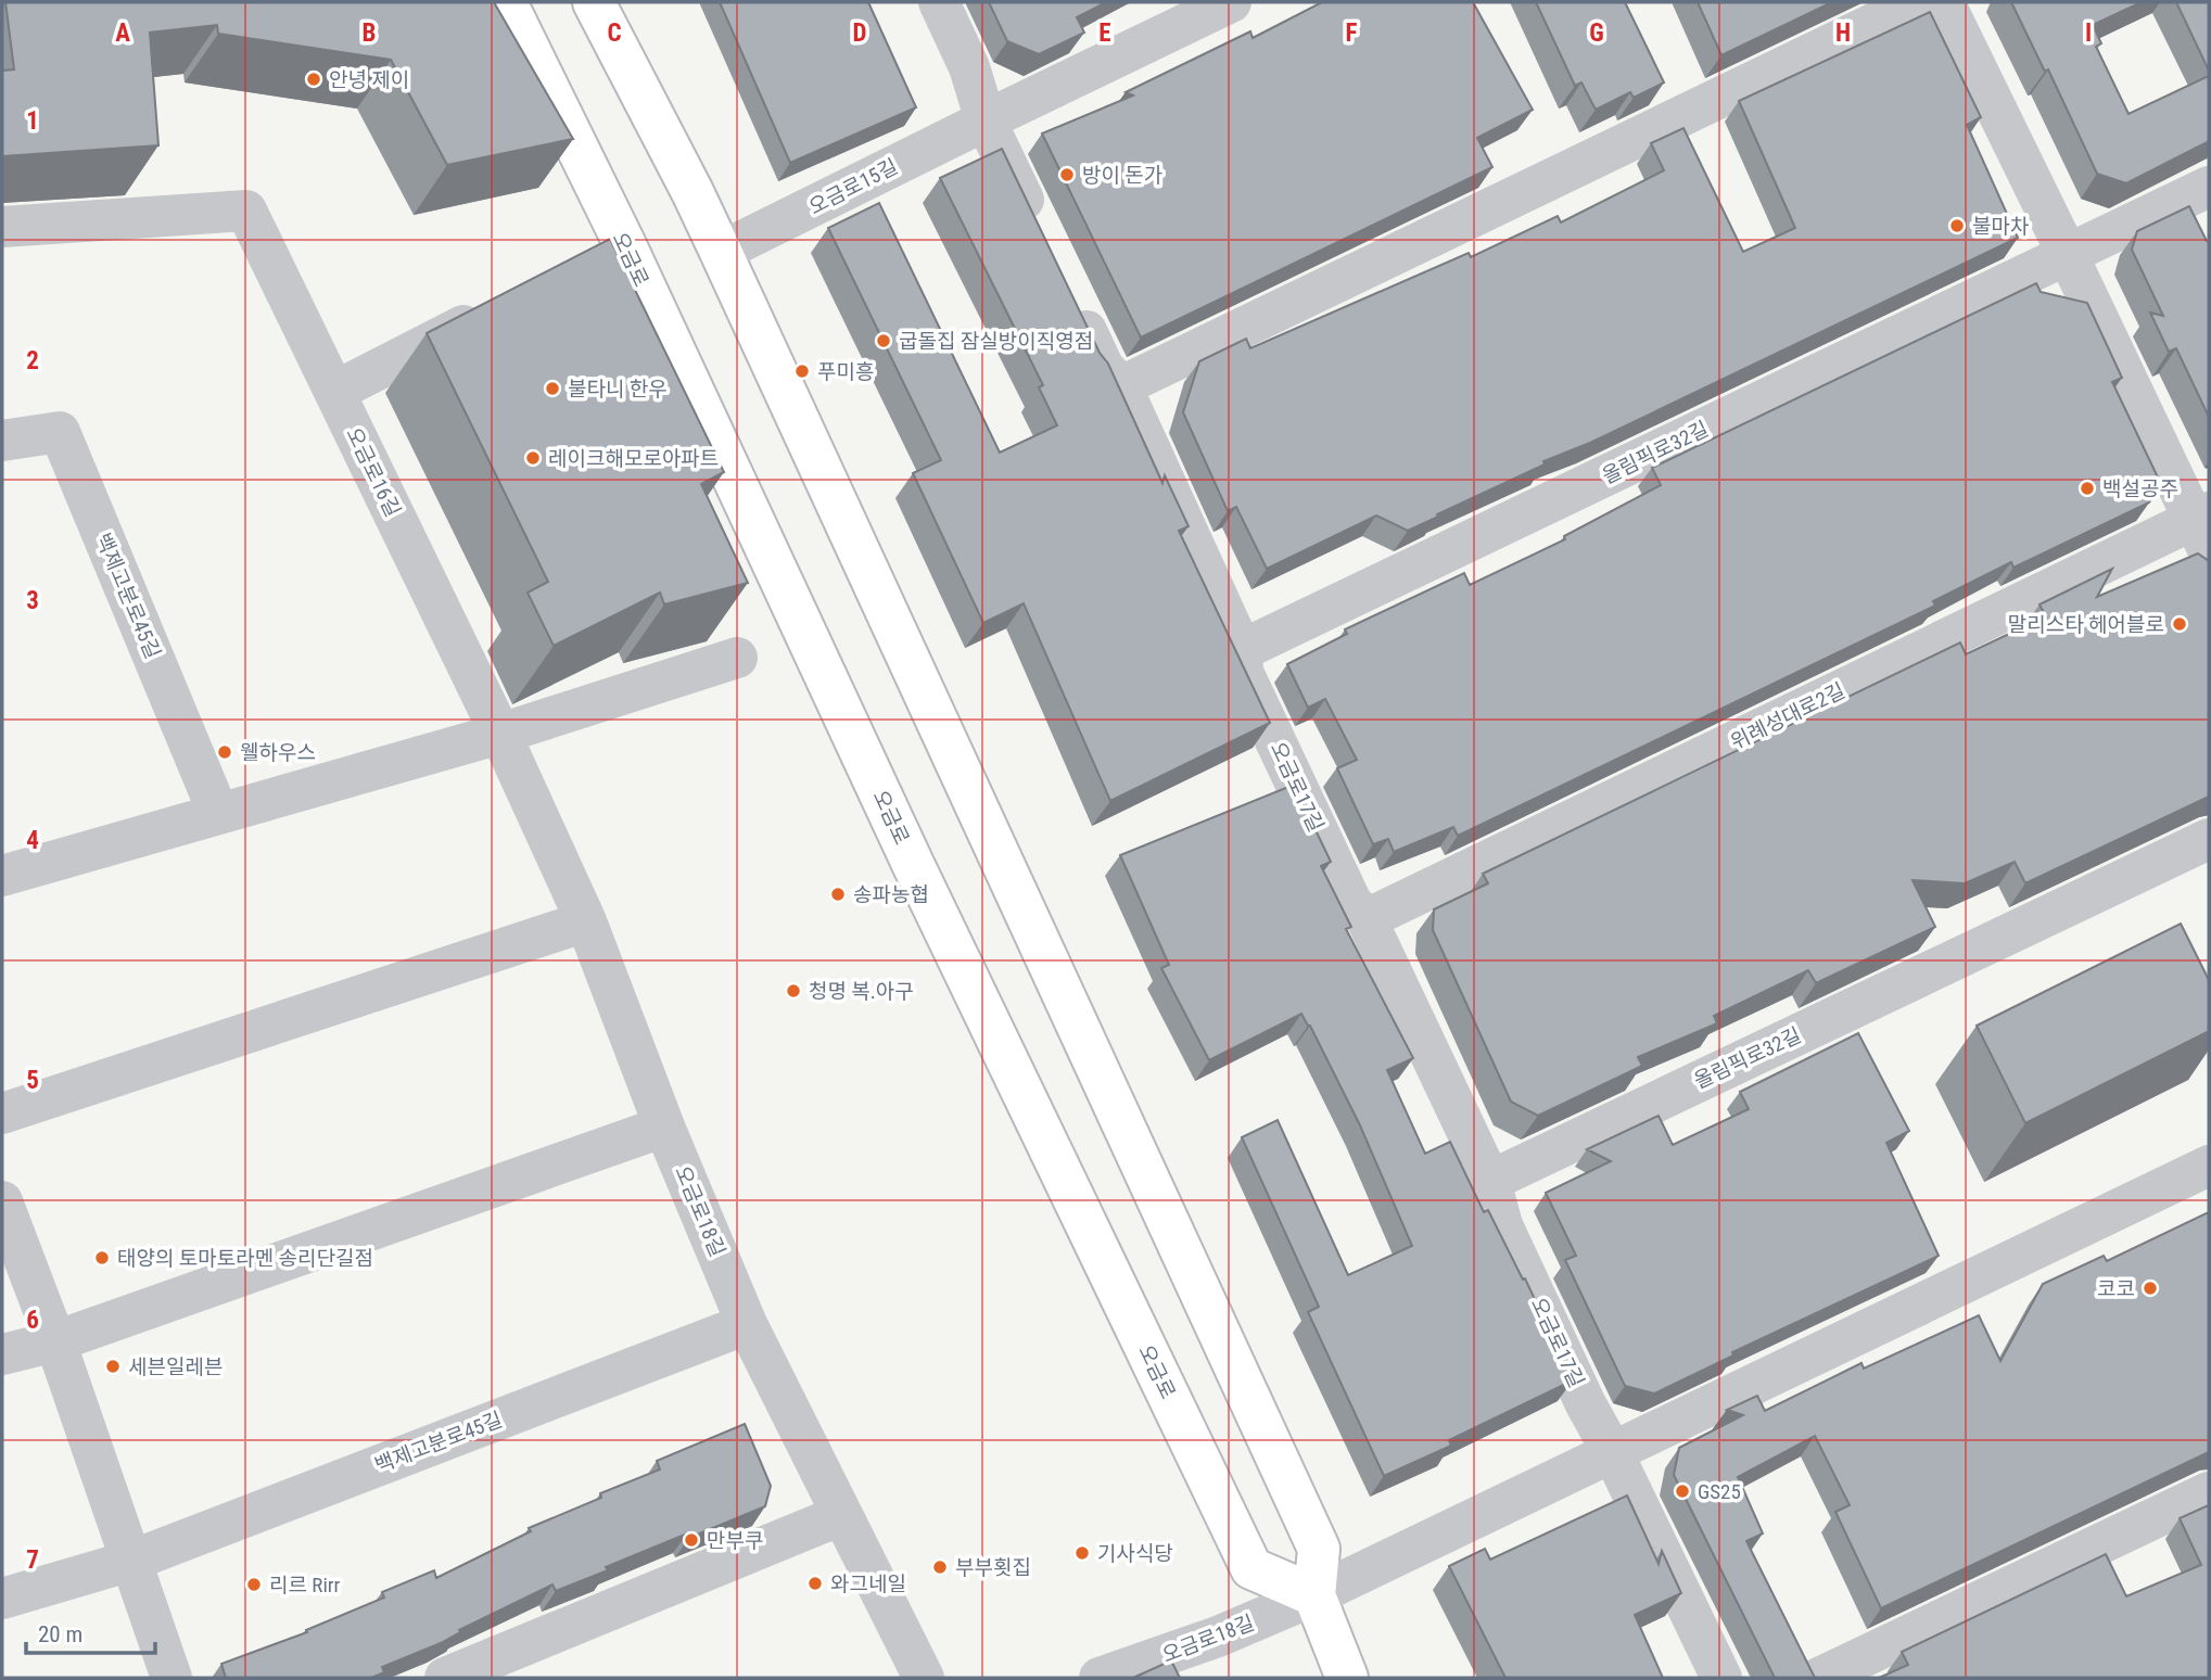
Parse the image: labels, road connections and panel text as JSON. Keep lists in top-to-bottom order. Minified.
{"streets":{"main road":["오금로"],"street":["오금로15길","올림픽로32길","오금로16길","백제고분로45길","위례성대로2길","오금로17길","오금로18길"]},"crossings":[["오금로","오금로18길"],["올림픽로32길","오금로17길"],["오금로16길","오금로18길"],["백제고분로45길","오금로18길"],["위례성대로2길","오금로17길"]],"places":["안녕 제이","방이 돈가","불마차","굽돌집 잠실방이직영점","푸미흥","불타니 한우","레이크해모로아파트","백설공주","말리스타 헤어블로","웰하우스","송파농협","청명 복.아구","태양의 토마토라멘 송리단길점","코코","세븐일레븐","GS25","만부쿠","기사식당","부부횟집","와그네일","리르 Rirr"],"scale_bar":"20 m","grid":{"columns":["A","B","C","D","E","F","G","H","I"],"rows":["1","2","3","4","5","6","7"]}}
